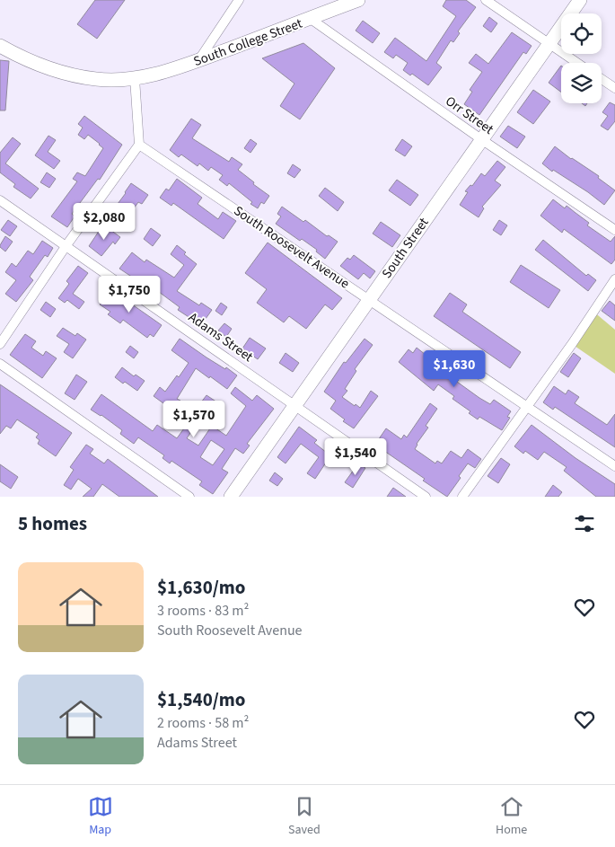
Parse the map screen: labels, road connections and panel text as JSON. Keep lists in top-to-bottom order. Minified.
{"streets":{"street":["South College Street","Orr Street","South Roosevelt Avenue","South Street","Adams Street"]},"crossings":[["South College Street","Orr Street"],["Orr Street","South Street"],["South Roosevelt Avenue","South Street"],["South Street","Adams Street"]],"page":{"price":["$2,080","$1,750","$1,630","$1,570","$1,540"],"heading":"5 homes","list":[{"name":"$1,630/mo","note":"3 rooms · 83 m² · South Roosevelt Avenue"},{"name":"$1,540/mo","note":"2 rooms · 58 m² · Adams Street"}],"tabs":["Map","Saved","Home"]}}
